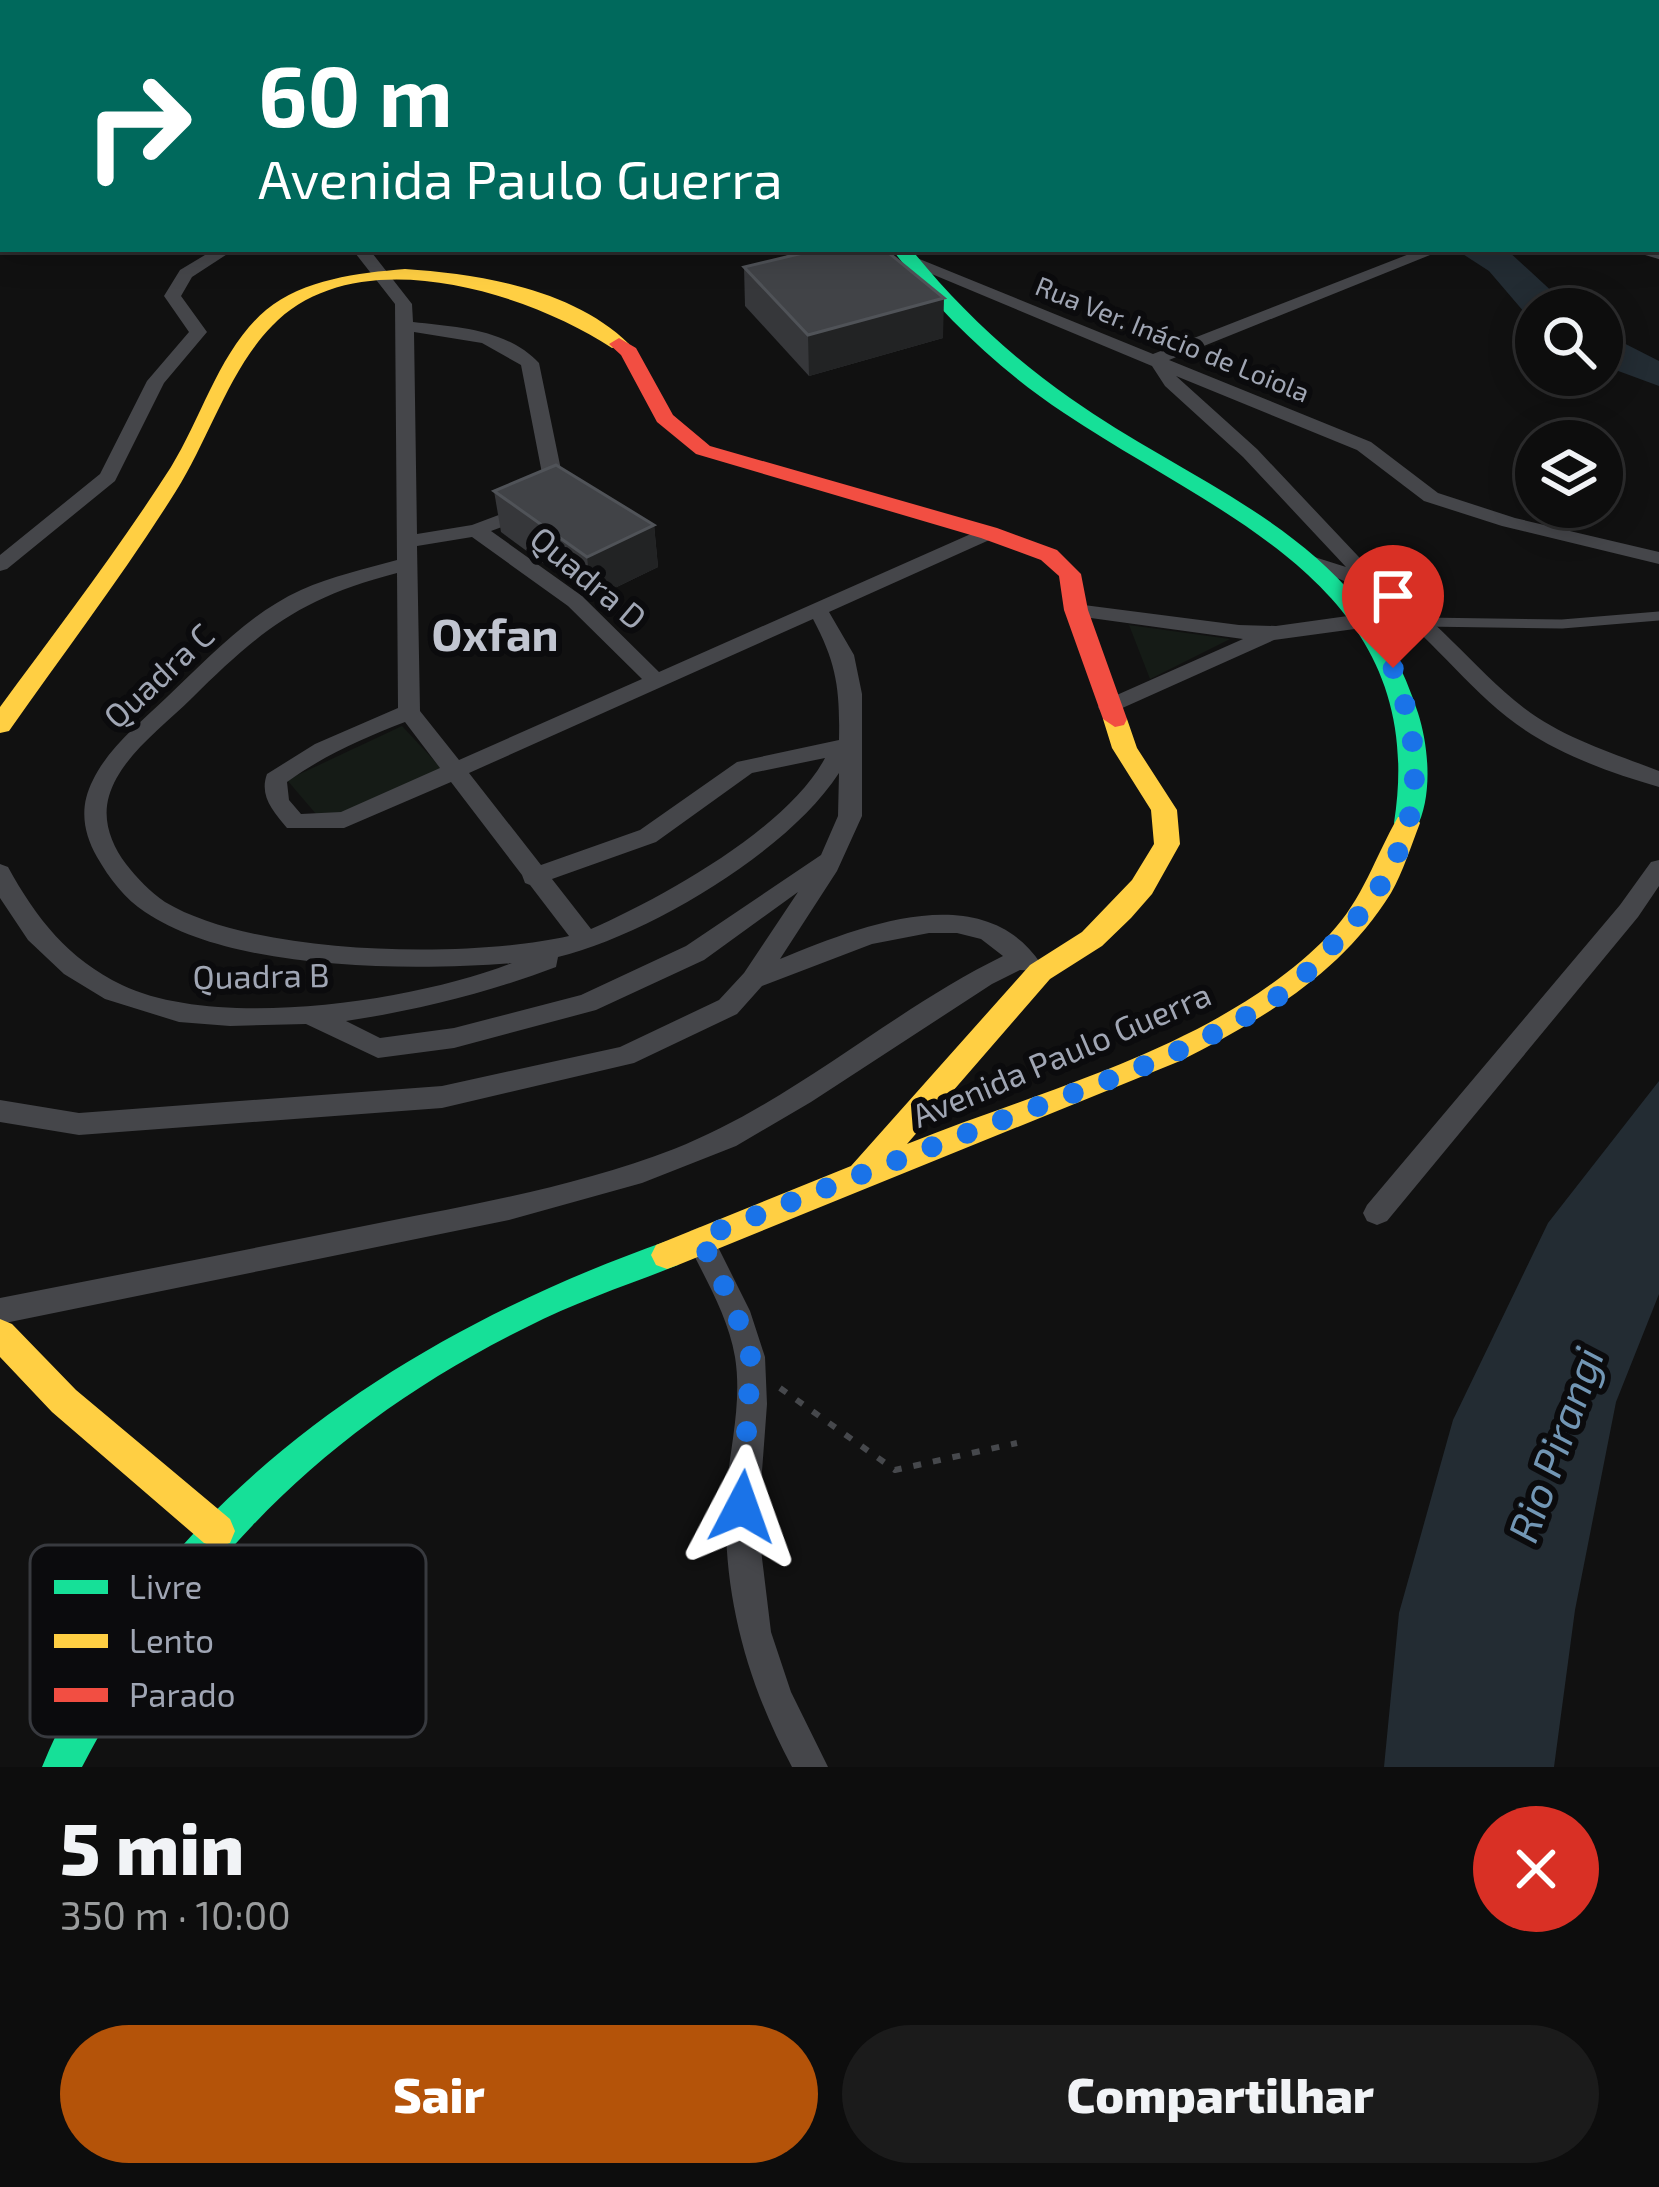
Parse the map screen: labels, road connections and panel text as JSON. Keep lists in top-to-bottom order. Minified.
{"streets":{"street":["Rua Ver. Inácio de Loiola","Quadra D","Quadra C","Quadra B","Avenida Paulo Guerra"]},"crossings":[["Rua Ver. Inácio de Loiola","Avenida Paulo Guerra"],["Quadra D","Quadra C"],["Quadra C","Quadra B"]],"districts":["Oxfan"],"water":["Rio Pirangi"],"legend":["Livre","Lento","Parado"],"page":{"turn":["60 m","Avenida Paulo Guerra"],"heading":["5 min","350 m · 10:00"],"buttons":["Sair","Compartilhar"]}}
